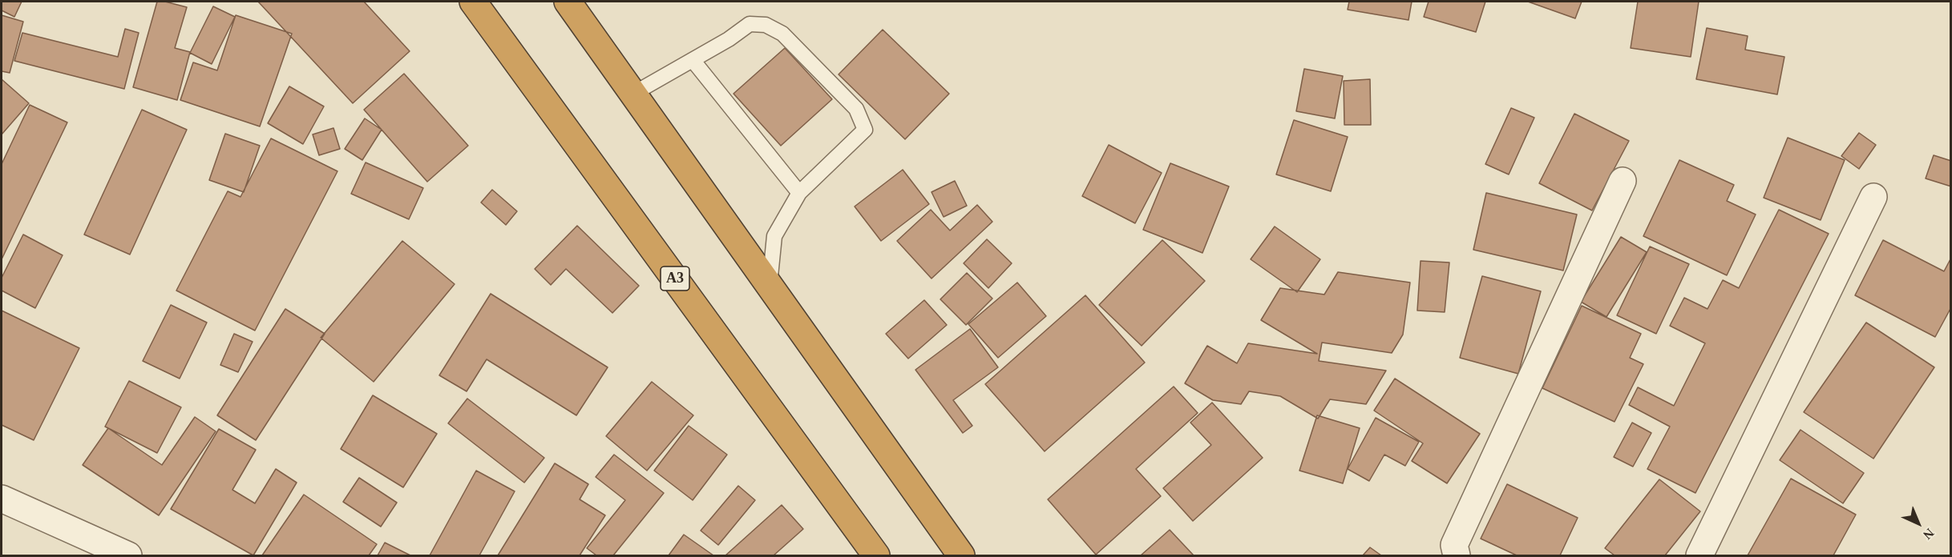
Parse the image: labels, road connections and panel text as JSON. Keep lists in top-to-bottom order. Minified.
{"streets":{"highway":["A3"]},"north":"bottom right"}
